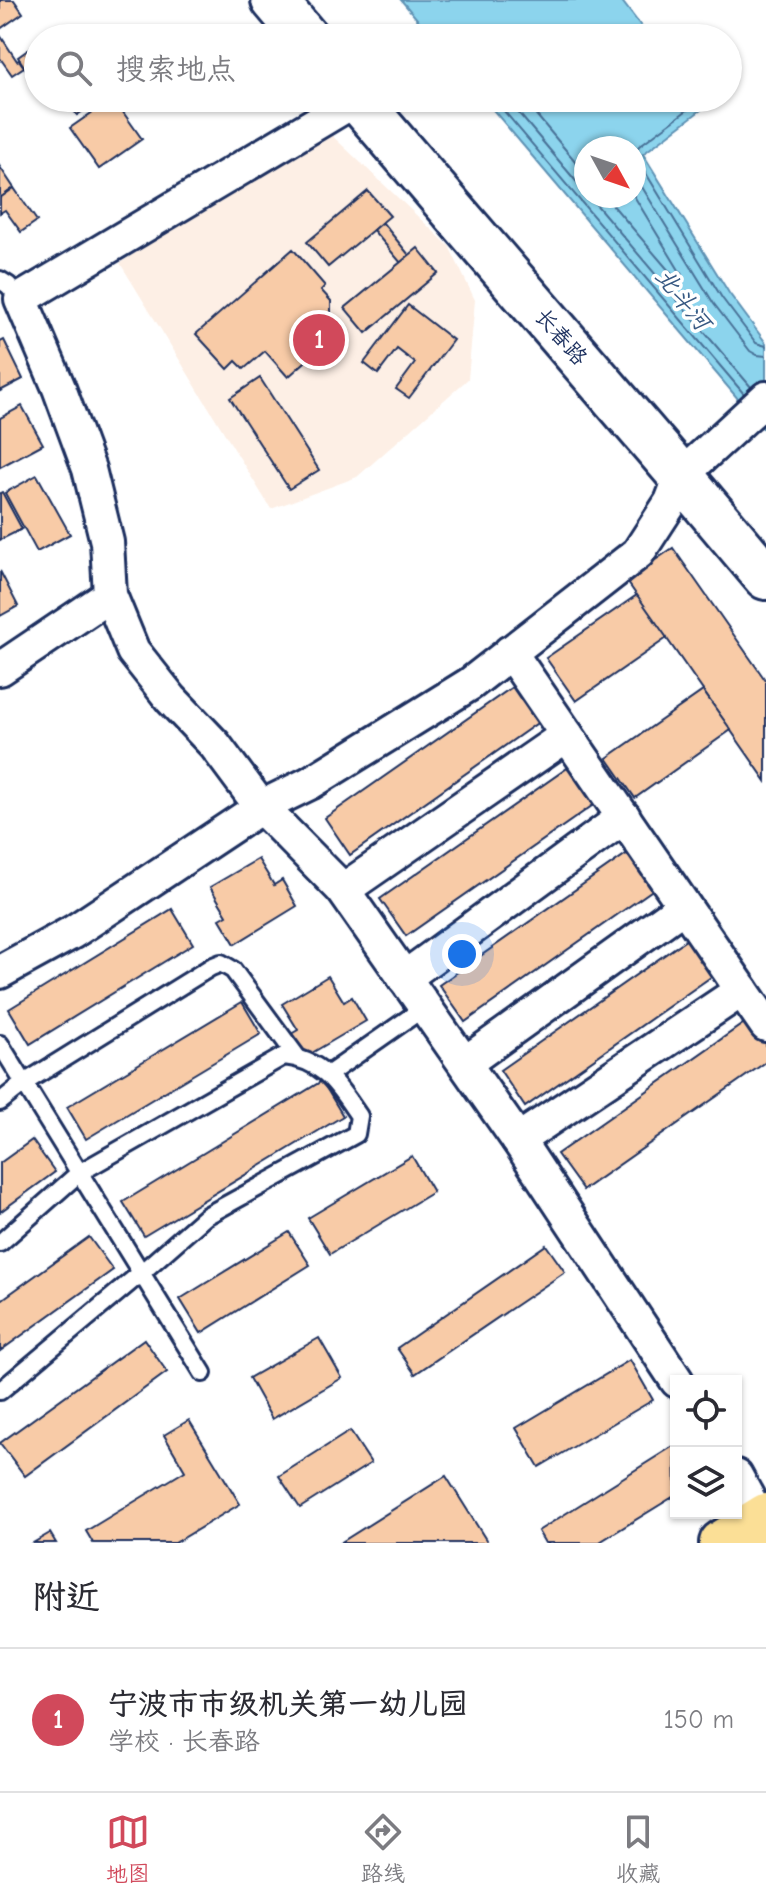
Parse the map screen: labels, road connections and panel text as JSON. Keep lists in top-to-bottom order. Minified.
{"streets":{"main road":["长春路"]},"water":["北斗河"],"north":"bottom right","page":{"search":"搜索地点","pins":"1","heading":"附近","list":[{"mark":"1","name":"宁波市市级机关第一幼儿园","note":"学校 · 长春路","value":"150 m"}],"nav":["地图","路线","收藏"]}}
